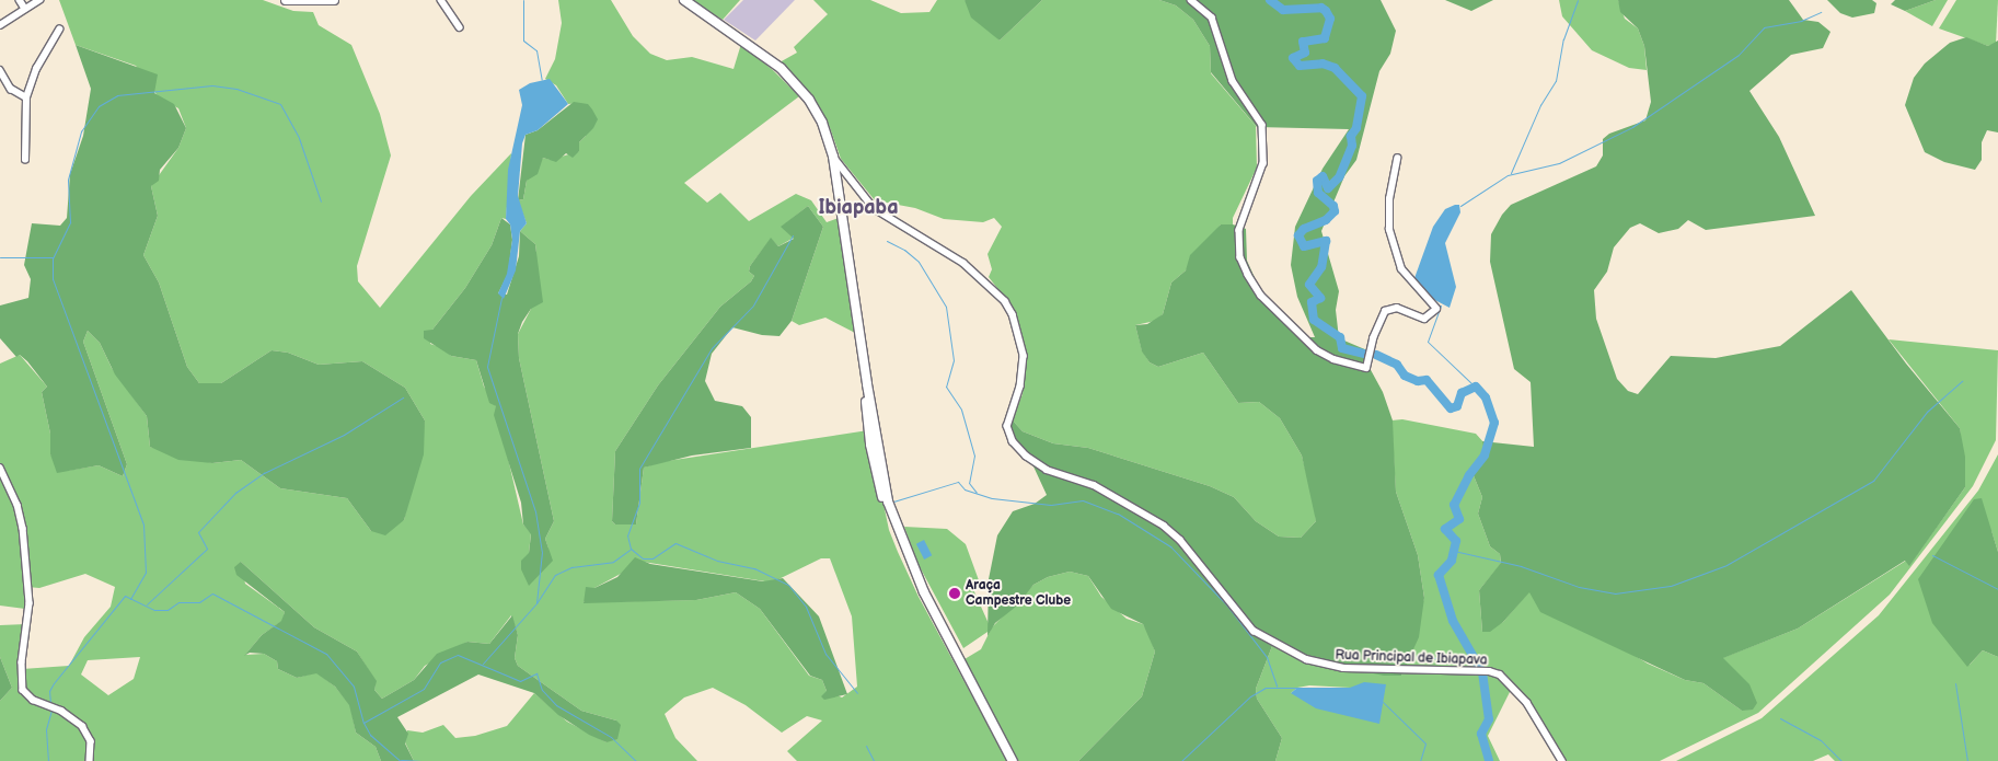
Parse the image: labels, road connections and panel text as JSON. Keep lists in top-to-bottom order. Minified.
{"streets":{"street":["Rua Principal de Ibiapava"]},"districts":["Ibiapaba"],"places":["Araça Campestre Clube"]}
